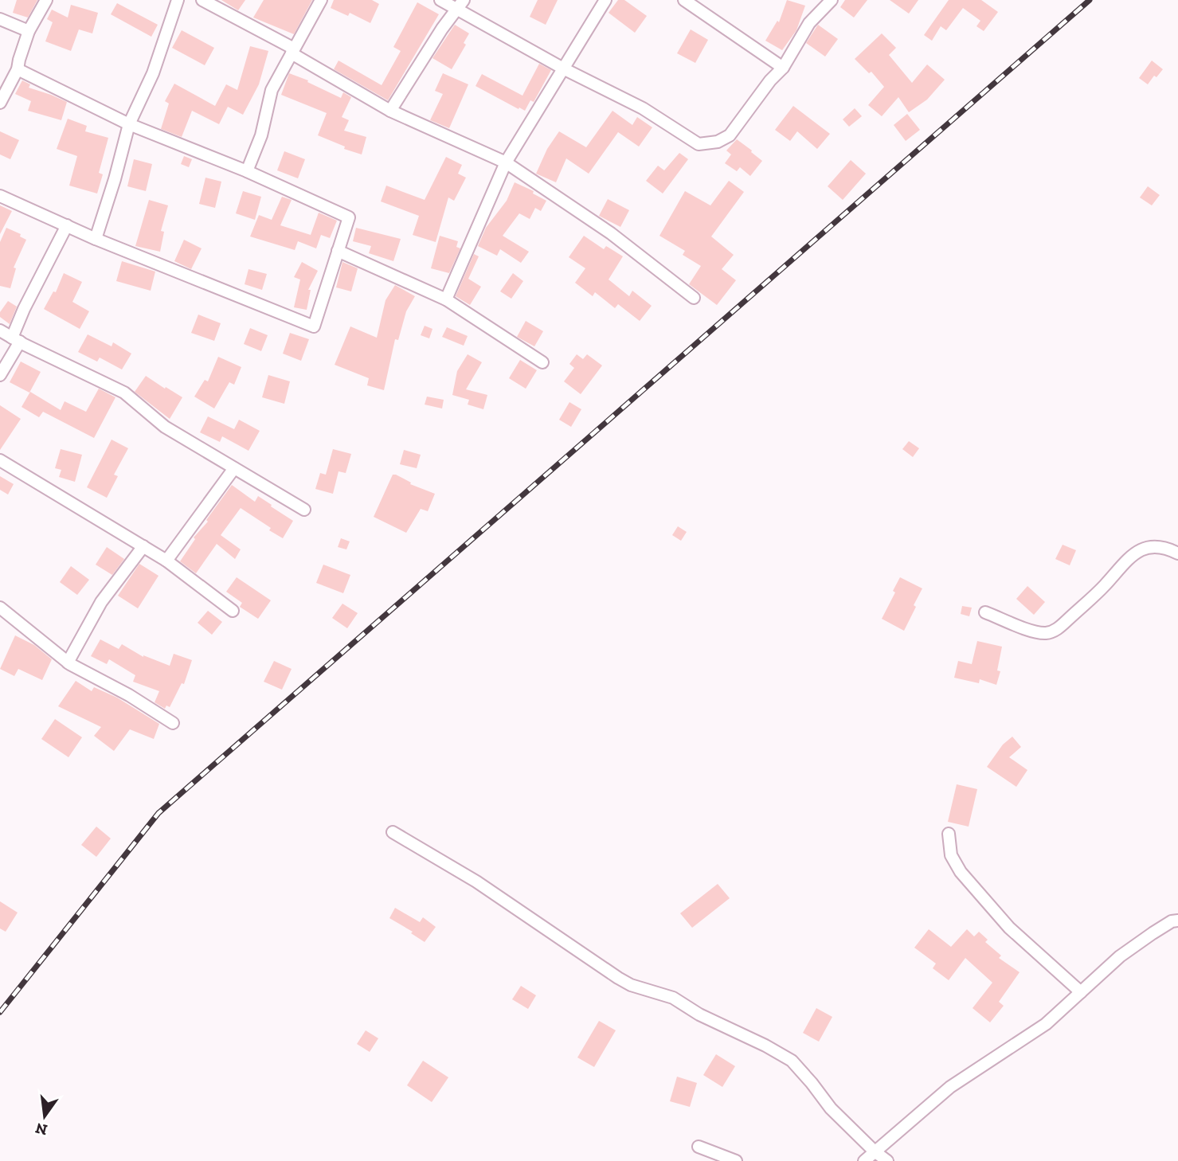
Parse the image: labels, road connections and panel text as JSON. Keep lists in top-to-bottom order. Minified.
{"north":"bottom"}
